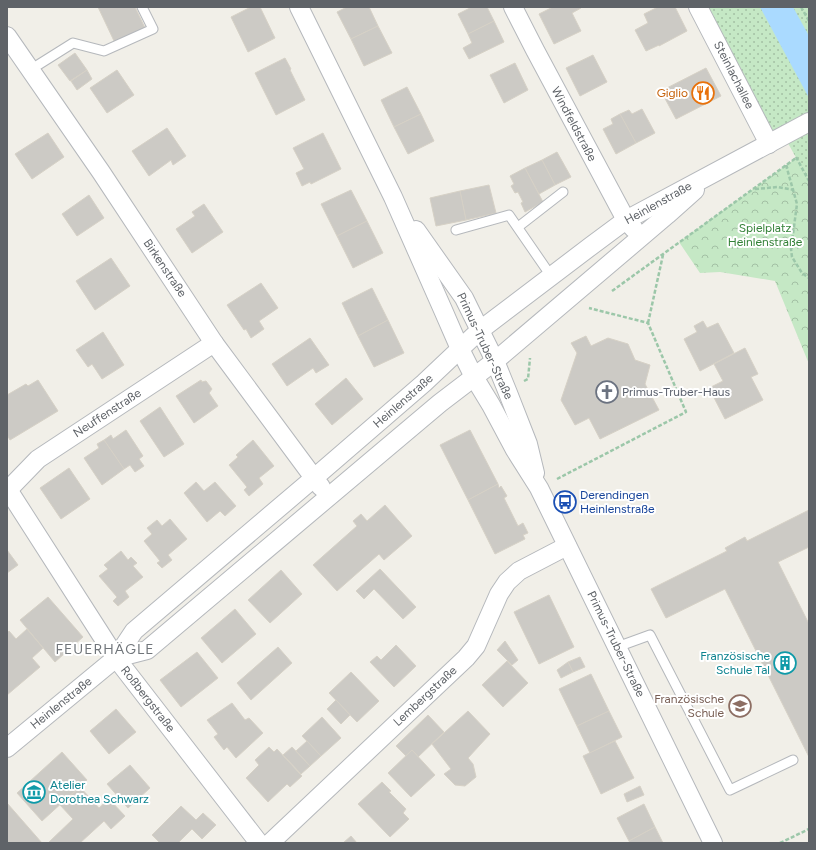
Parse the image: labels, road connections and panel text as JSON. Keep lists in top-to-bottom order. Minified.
{"streets":{"street":["Steinlachallee","Windfeldstraße","Heinlenstraße","Birkenstraße","Primus-Truber-Straße","Neuffenstraße","Lembergstraße","Roßbergstraße"]},"crossings":[["Steinlachallee","Heinlenstraße"],["Windfeldstraße","Heinlenstraße"],["Heinlenstraße","Birkenstraße"],["Heinlenstraße","Primus-Truber-Straße"],["Heinlenstraße","Roßbergstraße"],["Birkenstraße","Neuffenstraße"],["Primus-Truber-Straße","Lembergstraße"],["Neuffenstraße","Roßbergstraße"]],"districts":["FEUERHÄGLE"],"parks":["Spielplatz Heinlenstraße"],"places":{"restaurant":["Giglio"],"church":["Primus-Truber-Haus"],"bus stop":["Derendingen Heinlenstraße"],"building":["Französische Schule Tal"],"school or university":["Französische Schule"],"museum":["Atelier Dorothea Schwarz"]}}
